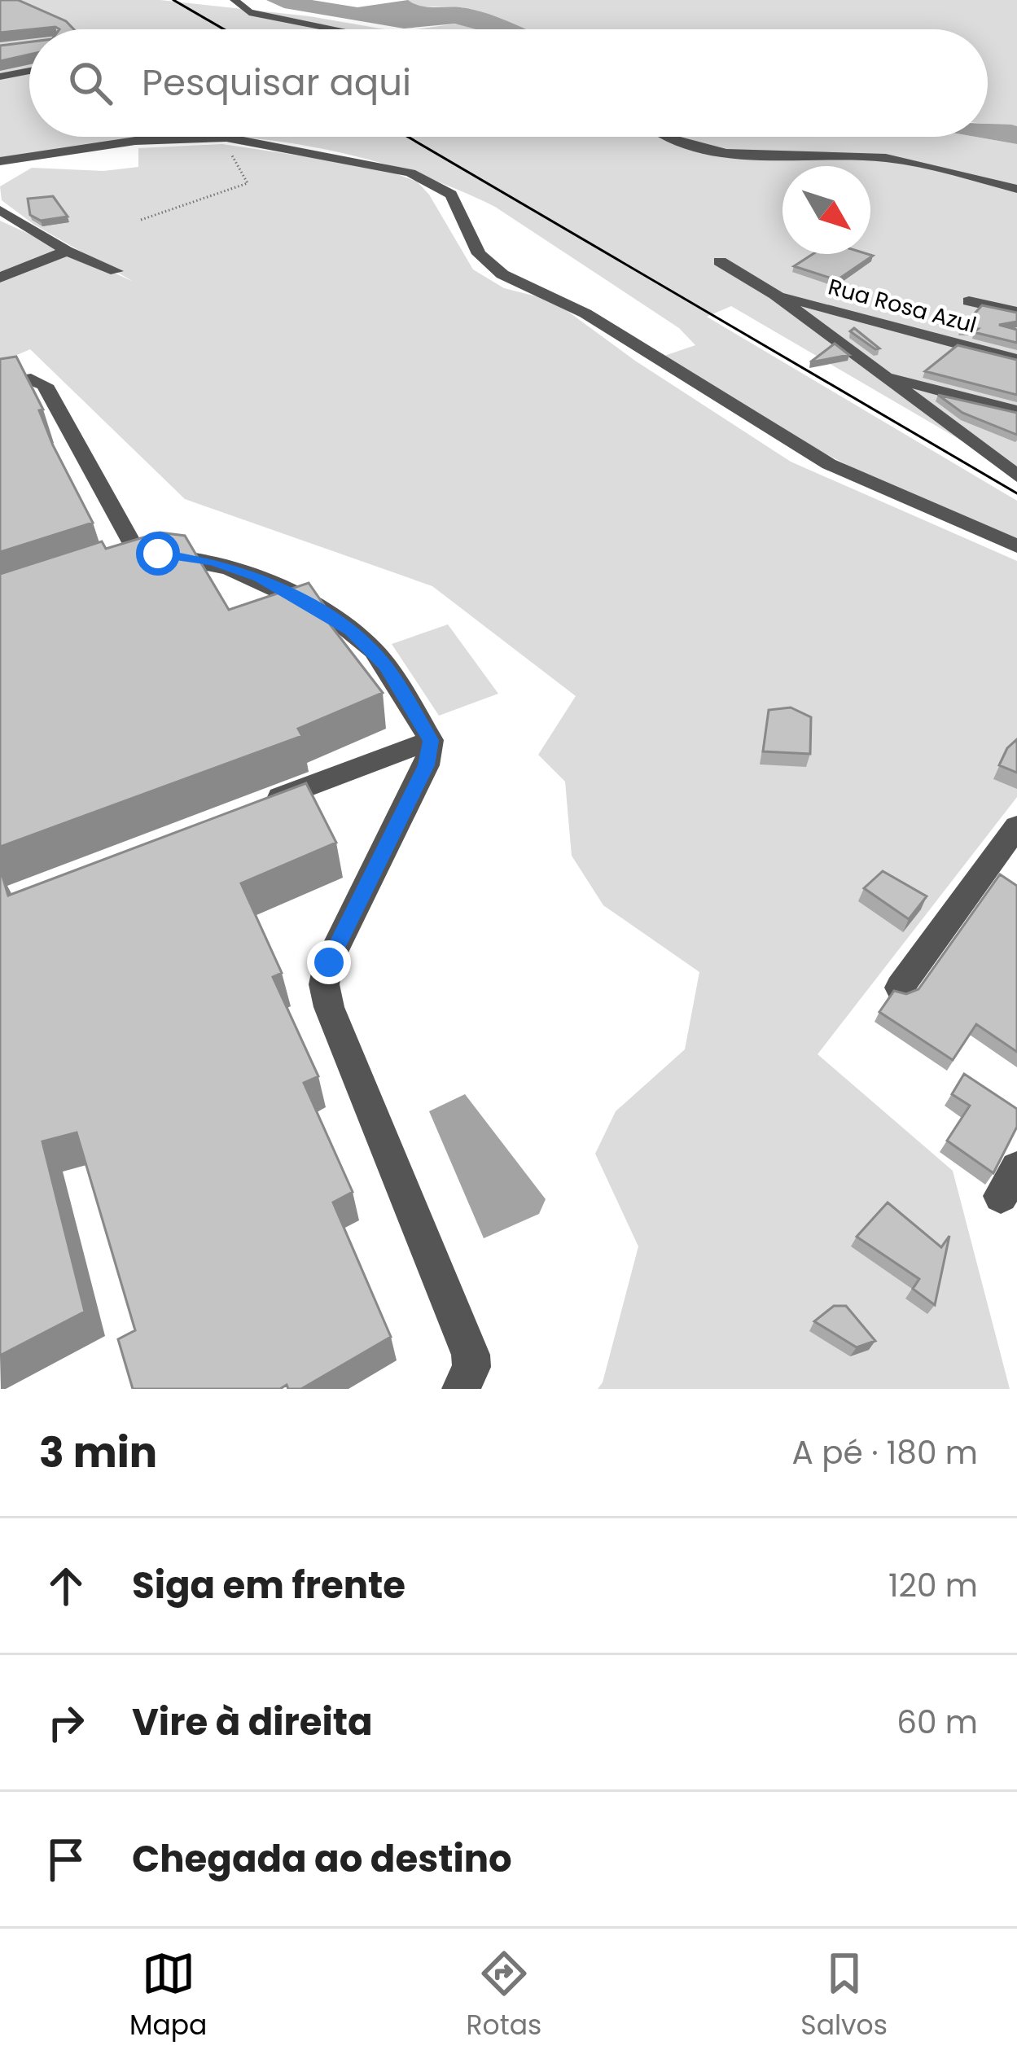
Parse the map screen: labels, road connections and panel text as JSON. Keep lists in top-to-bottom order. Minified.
{"streets":{"street":["Rua Rosa Azul"]},"north":"bottom right","page":{"search":"Pesquisar aqui","heading":["3 min","A pé · 180 m"],"list":[["Siga em frente","120 m"],["Vire à direita","60 m"],"Chegada ao destino"],"nav":["Mapa","Rotas","Salvos"]}}
